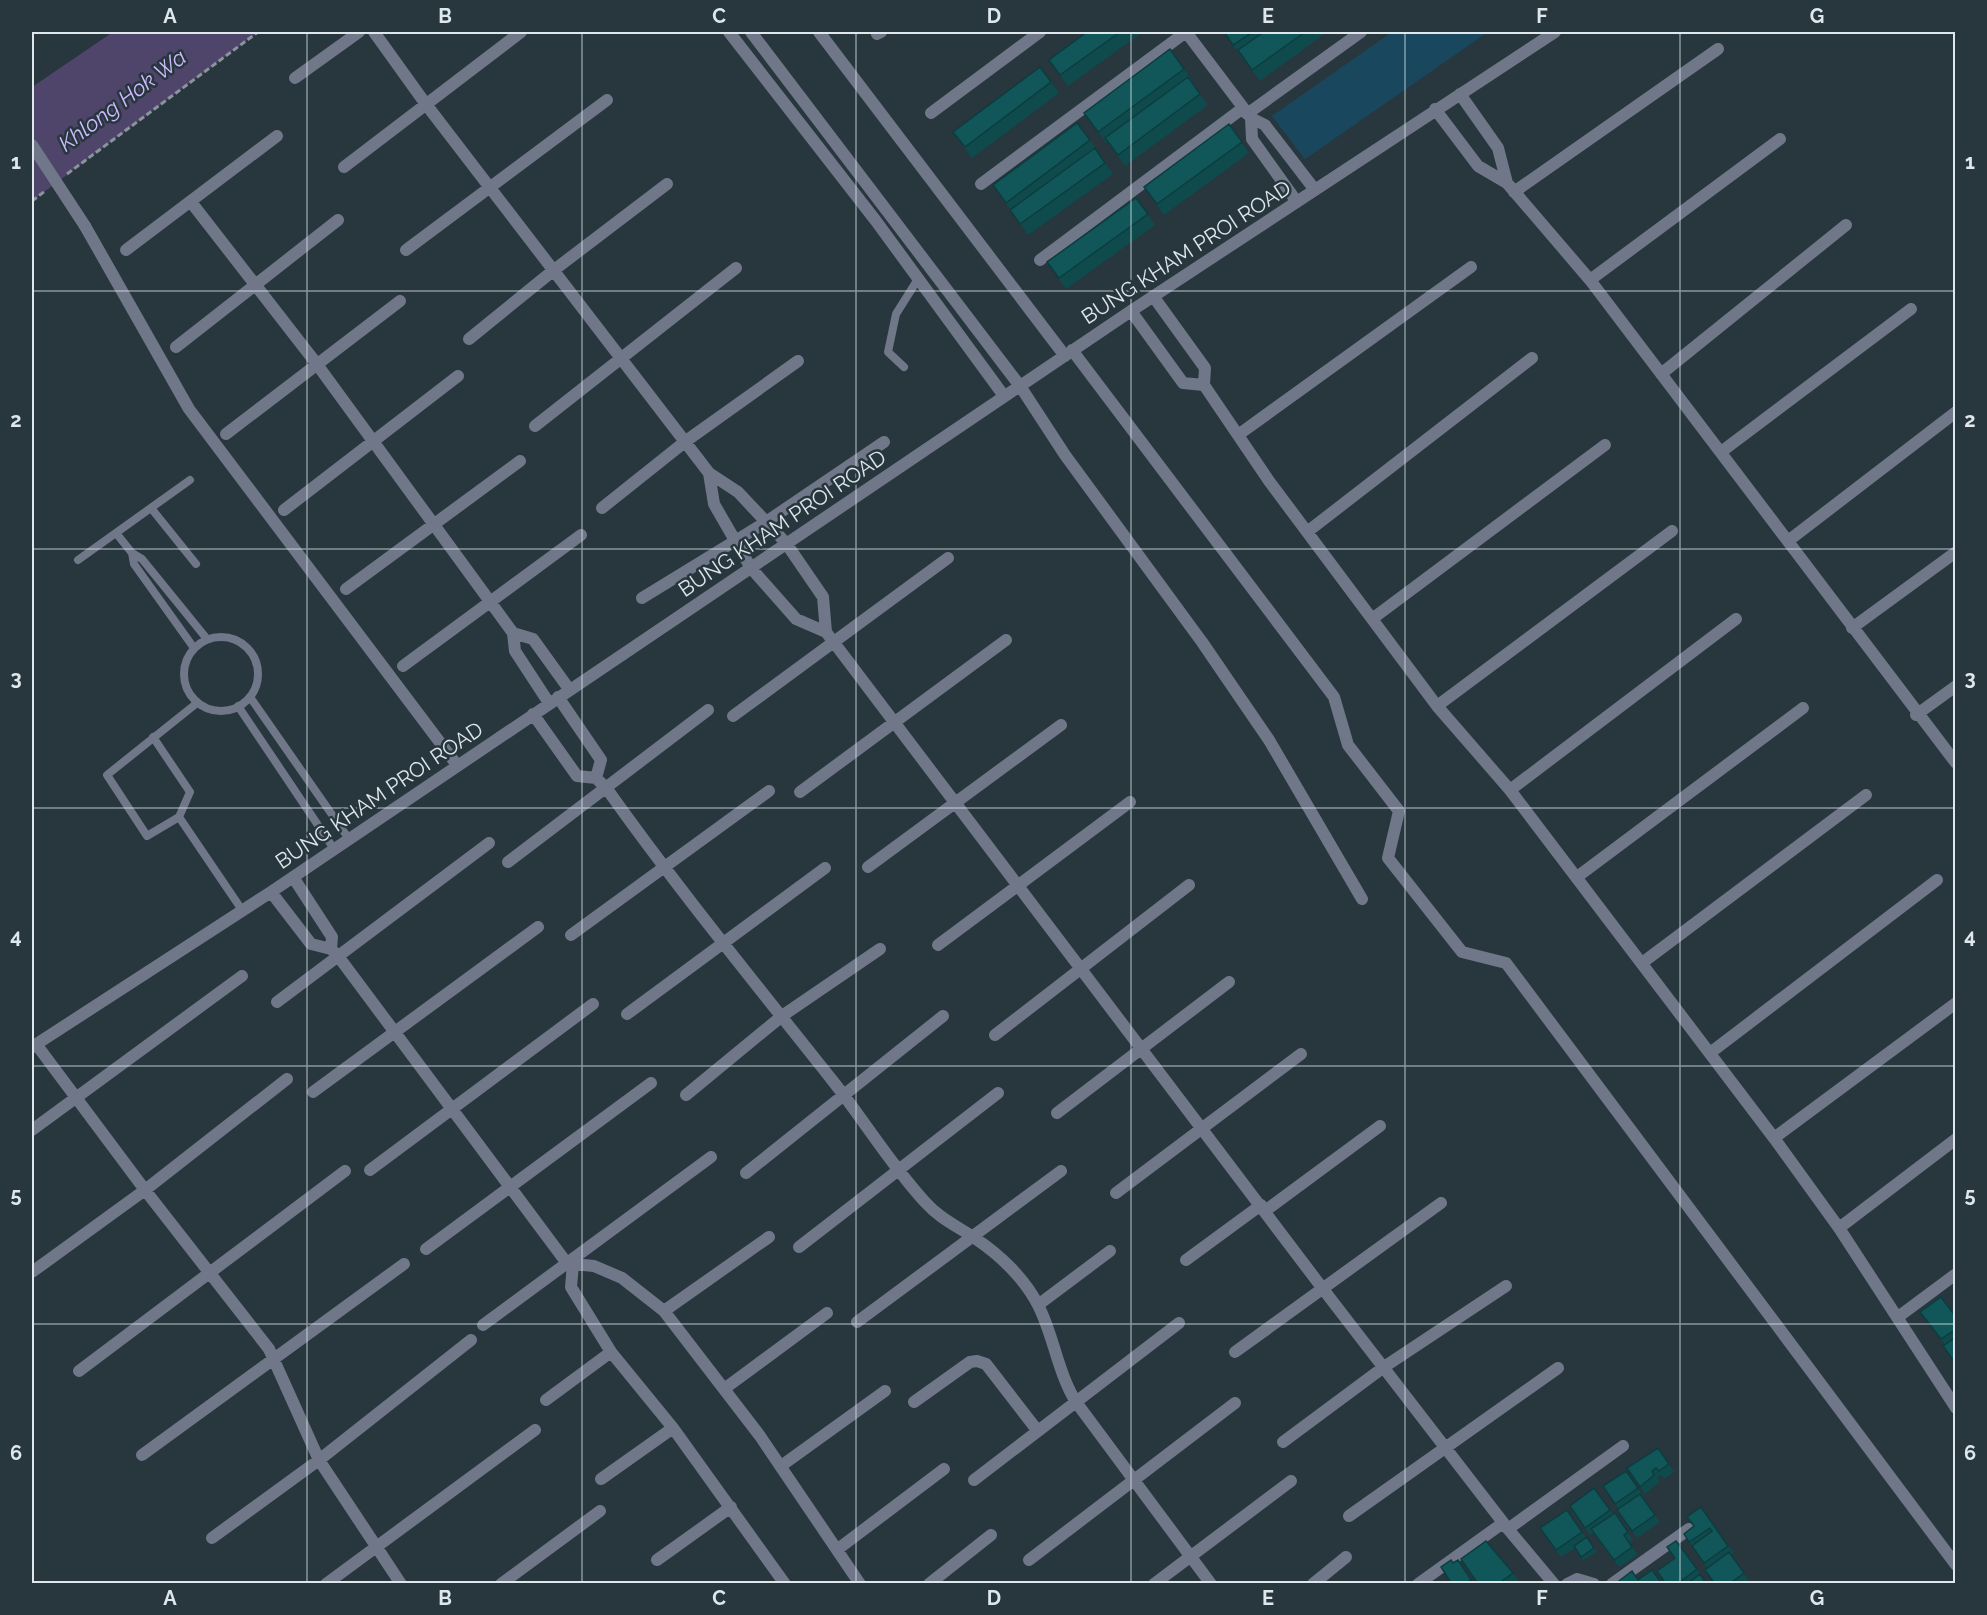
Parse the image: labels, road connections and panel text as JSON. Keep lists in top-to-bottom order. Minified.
{"streets":{"street":["BUNG KHAM PROI ROAD"]},"water":["Khlong Hok Wa"],"grid":{"columns":["A","B","C","D","E","F","G"],"rows":["1","2","3","4","5","6"]}}
